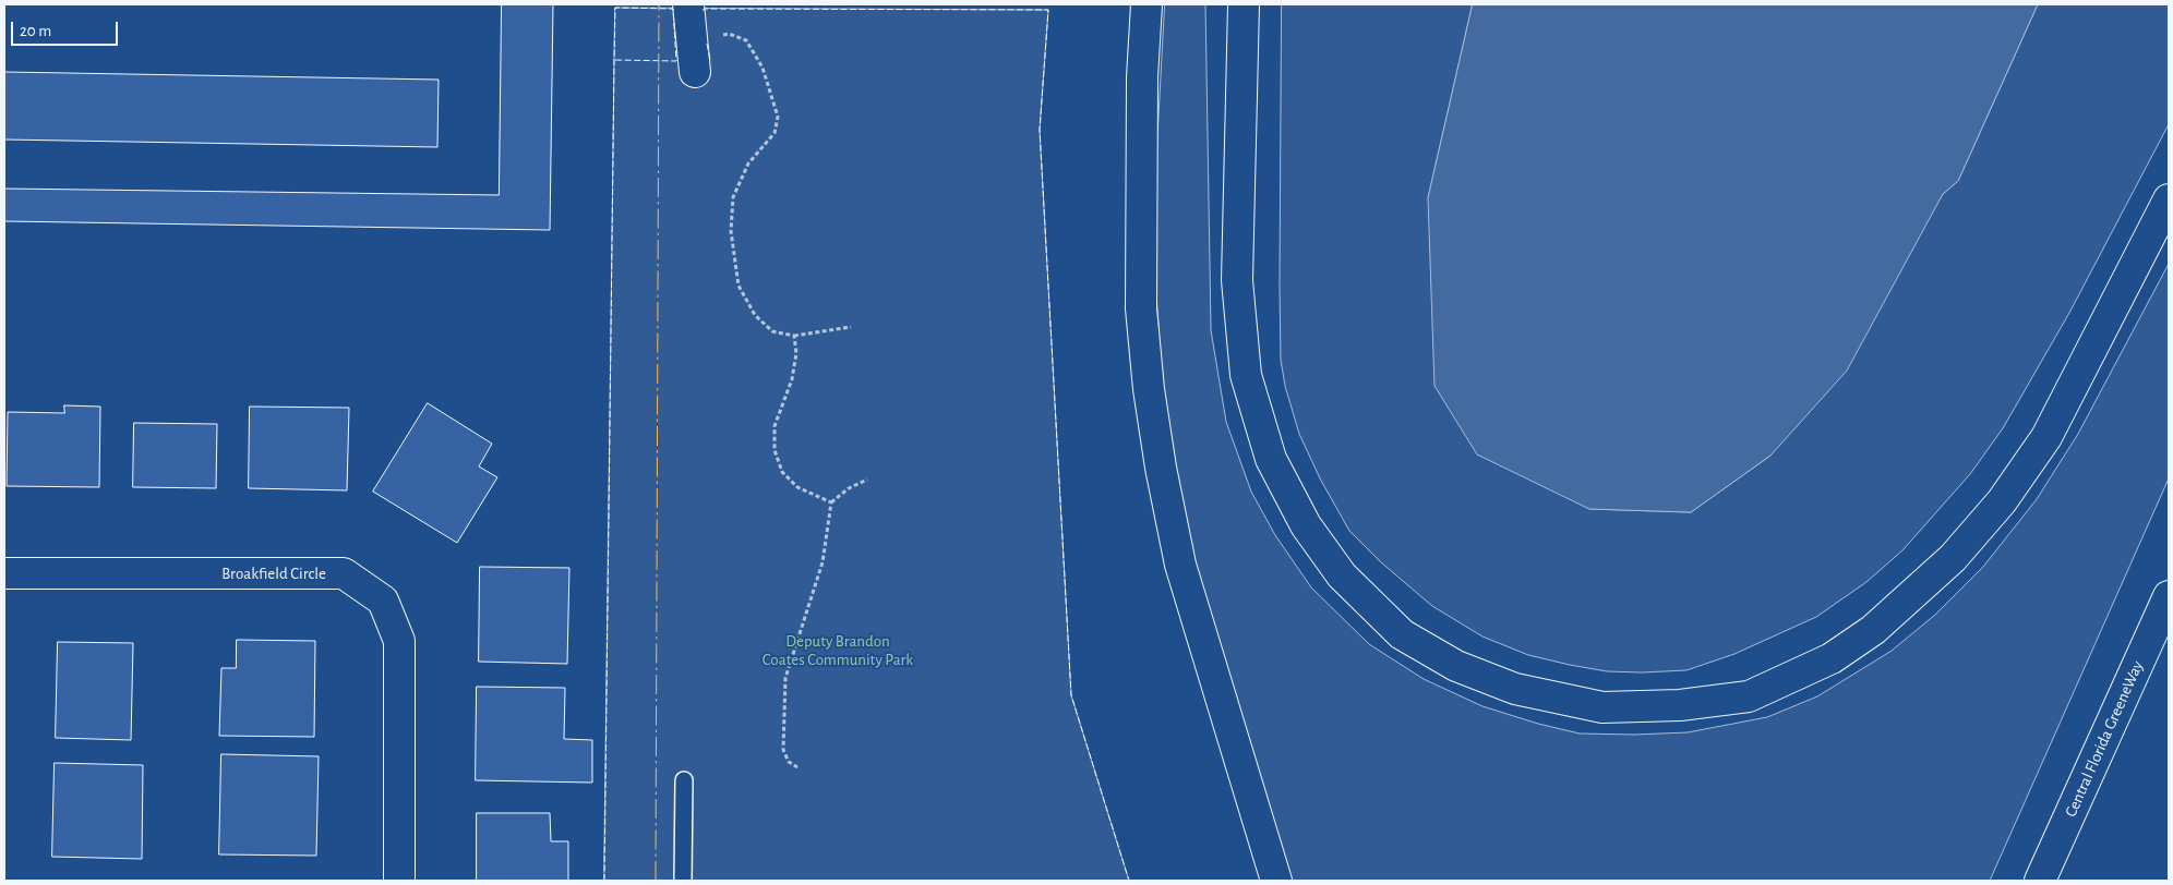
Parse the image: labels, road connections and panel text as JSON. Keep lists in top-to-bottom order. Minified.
{"streets":{"main road":["Broakfield Circle","Central Florida GreeneWay"]},"parks":["Deputy Brandon Coates Community Park"],"scale_bar":"20 m"}
